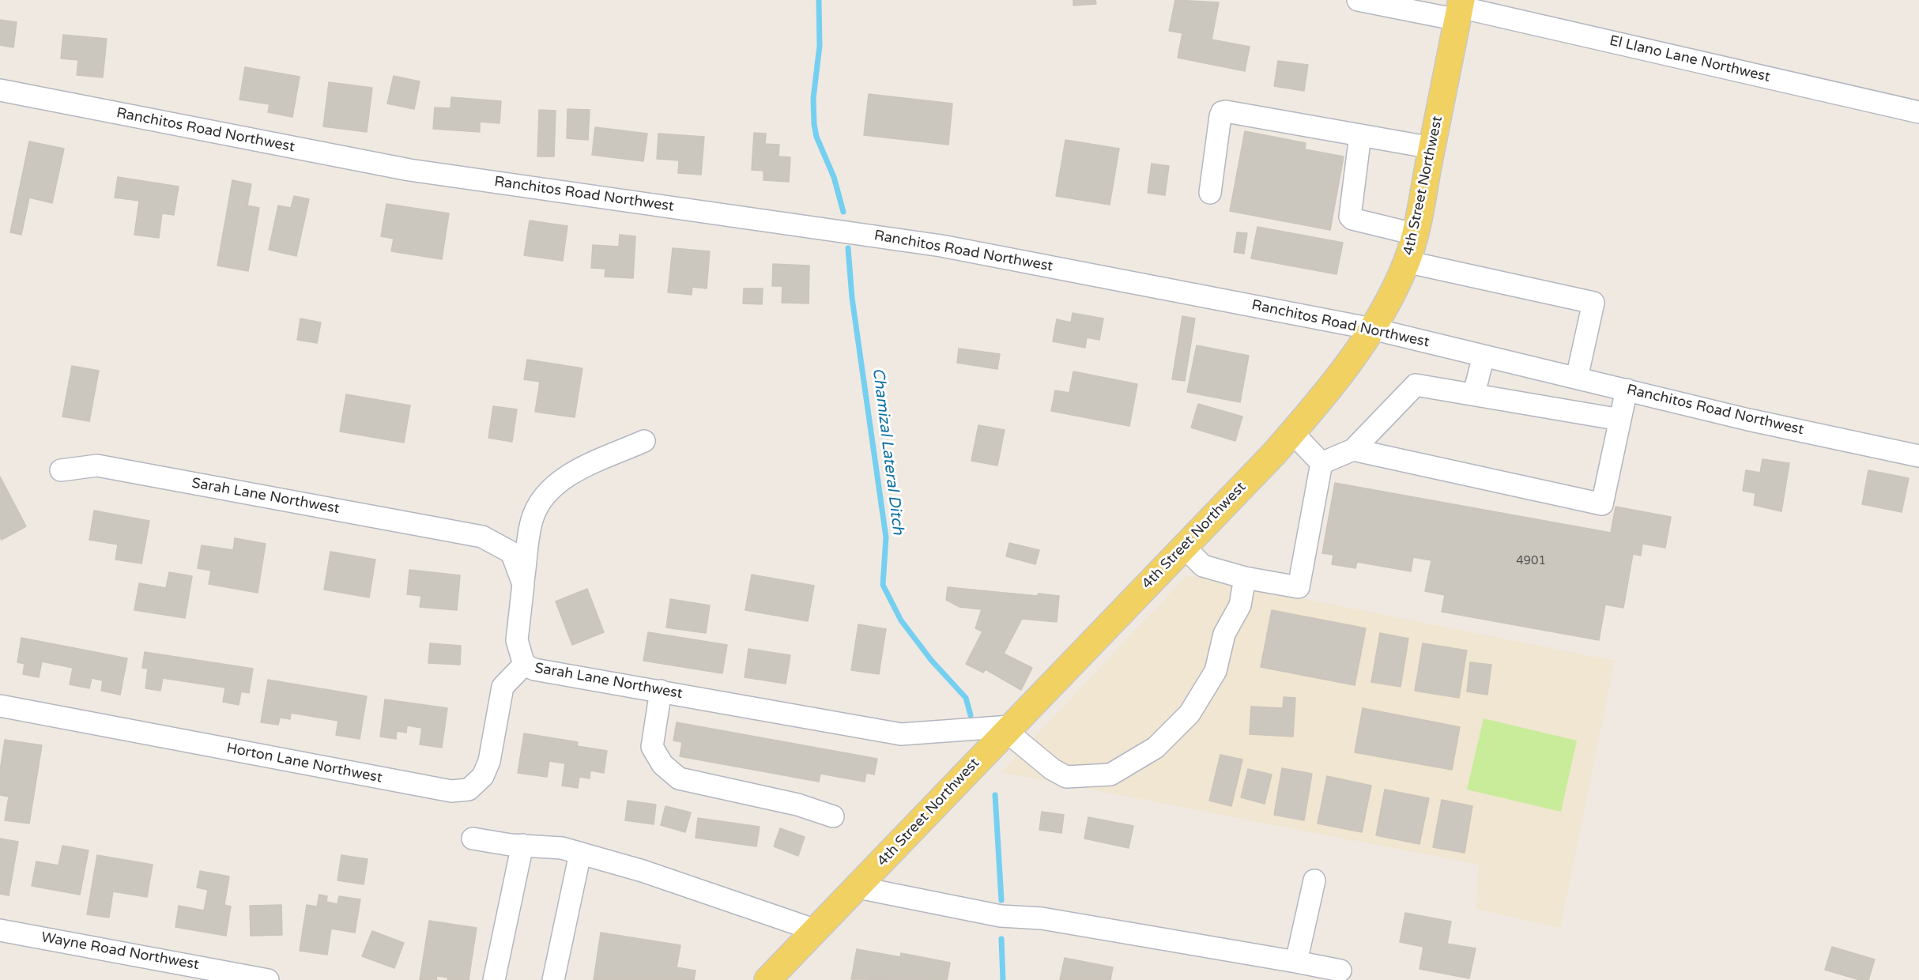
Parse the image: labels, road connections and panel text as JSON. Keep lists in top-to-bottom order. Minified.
{"streets":{"main road":["4th Street Northwest"],"street":["El Llano Lane Northwest","Ranchitos Road Northwest","Sarah Lane Northwest","Horton Lane Northwest","Wayne Road Northwest"]},"crossings":[["El Llano Lane Northwest","4th Street Northwest"],["Ranchitos Road Northwest","4th Street Northwest"],["4th Street Northwest","Sarah Lane Northwest"],["Sarah Lane Northwest","Horton Lane Northwest"]],"water":["Chamizal Lateral Ditch"],"house_numbers":["4901"]}
